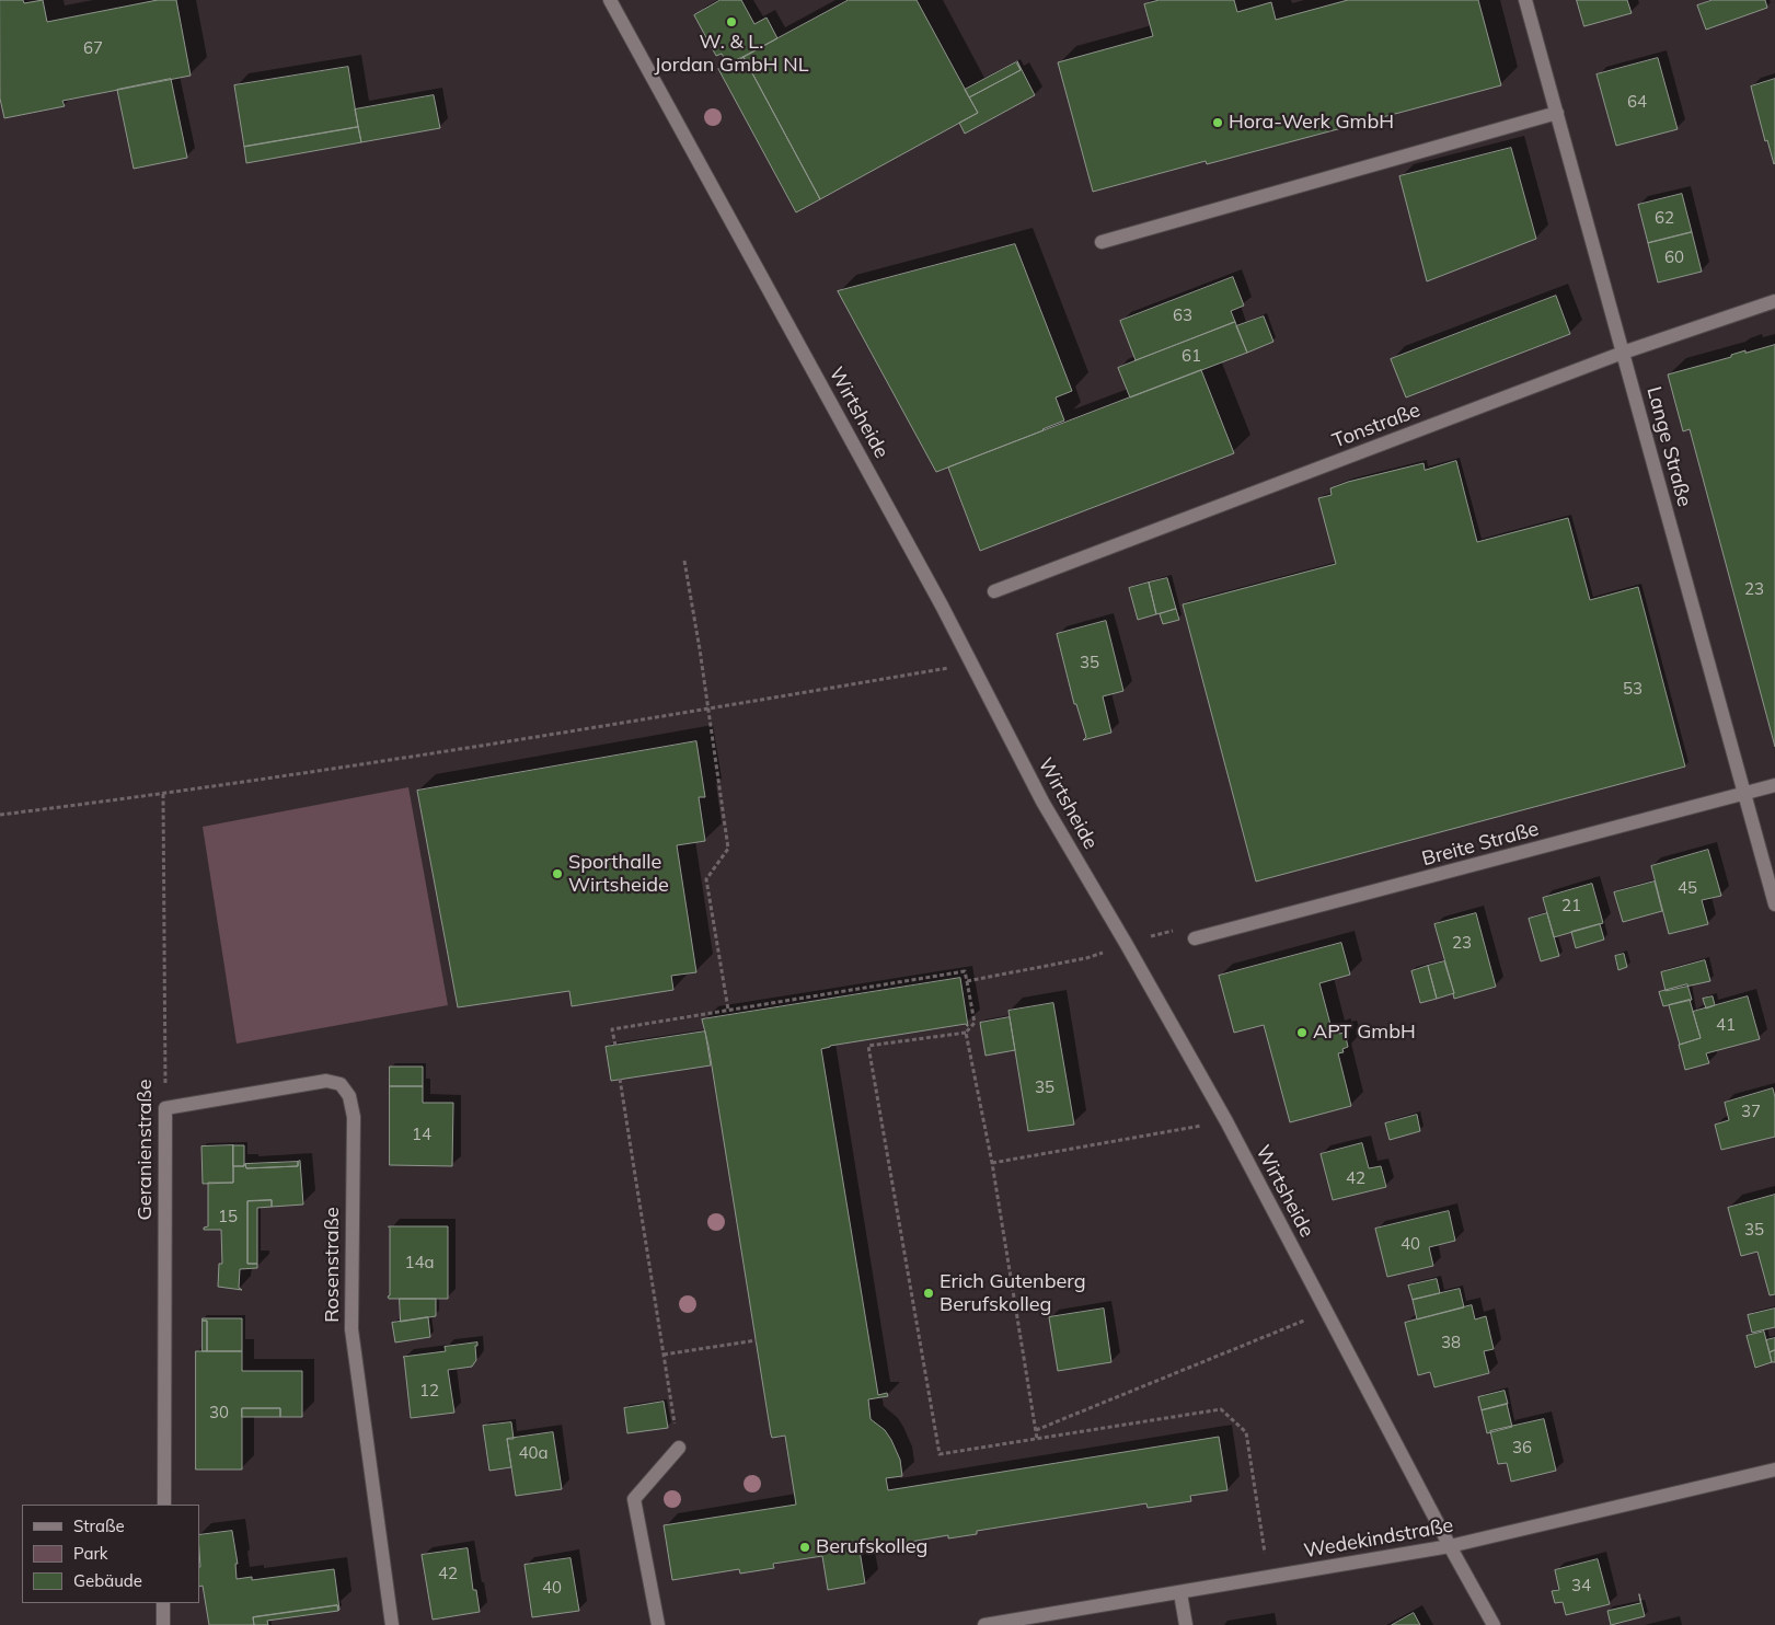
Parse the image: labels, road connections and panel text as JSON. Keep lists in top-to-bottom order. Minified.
{"streets":{"street":["Wirtsheide","Tonstraße","Lange Straße","Breite Straße","Geranienstraße","Rosenstraße","Wedekindstraße"]},"crossings":[["Wirtsheide","Wedekindstraße"],["Tonstraße","Lange Straße"],["Lange Straße","Breite Straße"],["Geranienstraße","Rosenstraße"]],"places":["W. & L. Jordan GmbH NL","Hora-Werk GmbH","Sporthalle Wirtsheide","APT GmbH","Erich Gutenberg Berufskolleg","Berufskolleg"],"house_numbers":["67","64","62","60","63","61","23","35","53","45","21","23","41","35","37","14","42","15","35","40","14a","38","12","30","36","40a","42","34","40"],"legend":["Straße","Park","Gebäude"]}
